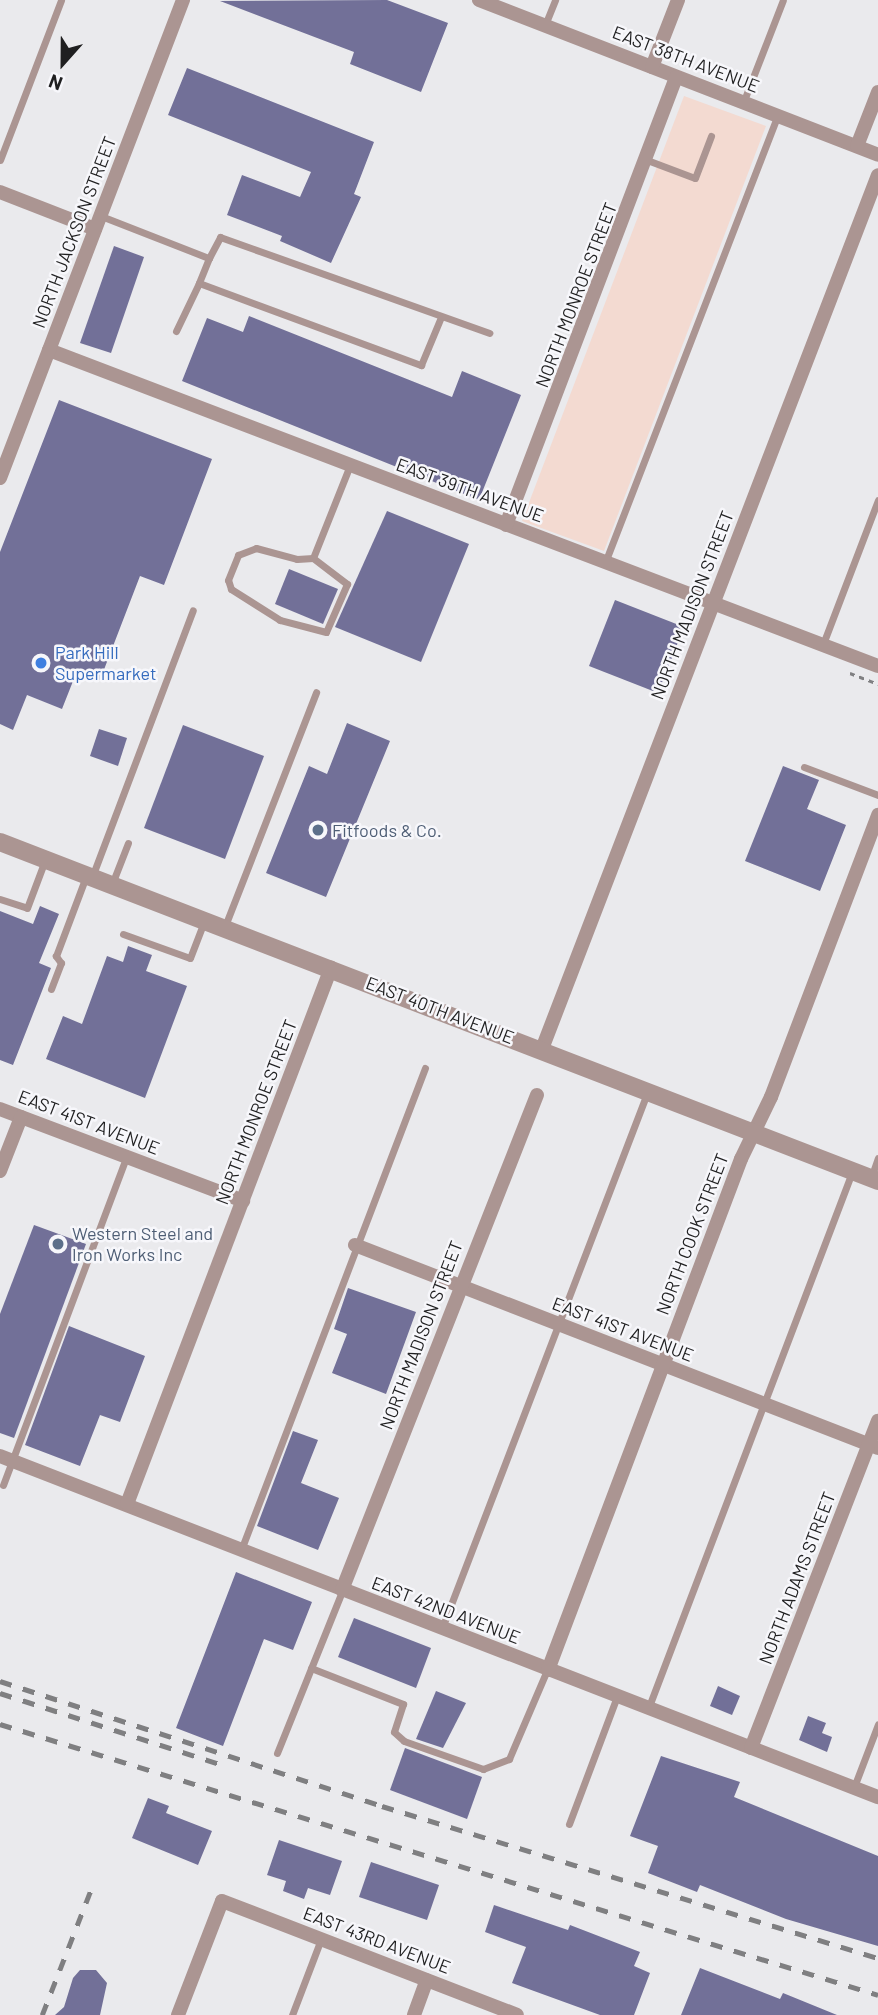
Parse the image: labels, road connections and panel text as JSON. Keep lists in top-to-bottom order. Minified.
{"streets":{"street":["EAST 38TH AVENUE","NORTH JACKSON STREET","NORTH MONROE STREET","EAST 39TH AVENUE","NORTH MADISON STREET","EAST 40TH AVENUE","EAST 41ST AVENUE","NORTH COOK STREET","NORTH ADAMS STREET","EAST 42ND AVENUE","EAST 43RD AVENUE"]},"crossings":[["EAST 38TH AVENUE","NORTH MONROE STREET"],["NORTH JACKSON STREET","EAST 39TH AVENUE"],["NORTH MONROE STREET","EAST 39TH AVENUE"],["NORTH MONROE STREET","EAST 40TH AVENUE"],["NORTH MONROE STREET","EAST 41ST AVENUE"],["NORTH MONROE STREET","EAST 42ND AVENUE"],["EAST 39TH AVENUE","NORTH MADISON STREET"],["NORTH MADISON STREET","EAST 40TH AVENUE"],["NORTH MADISON STREET","EAST 41ST AVENUE"],["NORTH MADISON STREET","EAST 42ND AVENUE"],["EAST 40TH AVENUE","NORTH COOK STREET"],["EAST 41ST AVENUE","NORTH COOK STREET"],["EAST 41ST AVENUE","NORTH ADAMS STREET"],["NORTH COOK STREET","EAST 42ND AVENUE"],["NORTH ADAMS STREET","EAST 42ND AVENUE"]],"places":["Park Hill Supermarket","Fitfoods & Co.","Western Steel and Iron Works Inc"],"north":"bottom"}
